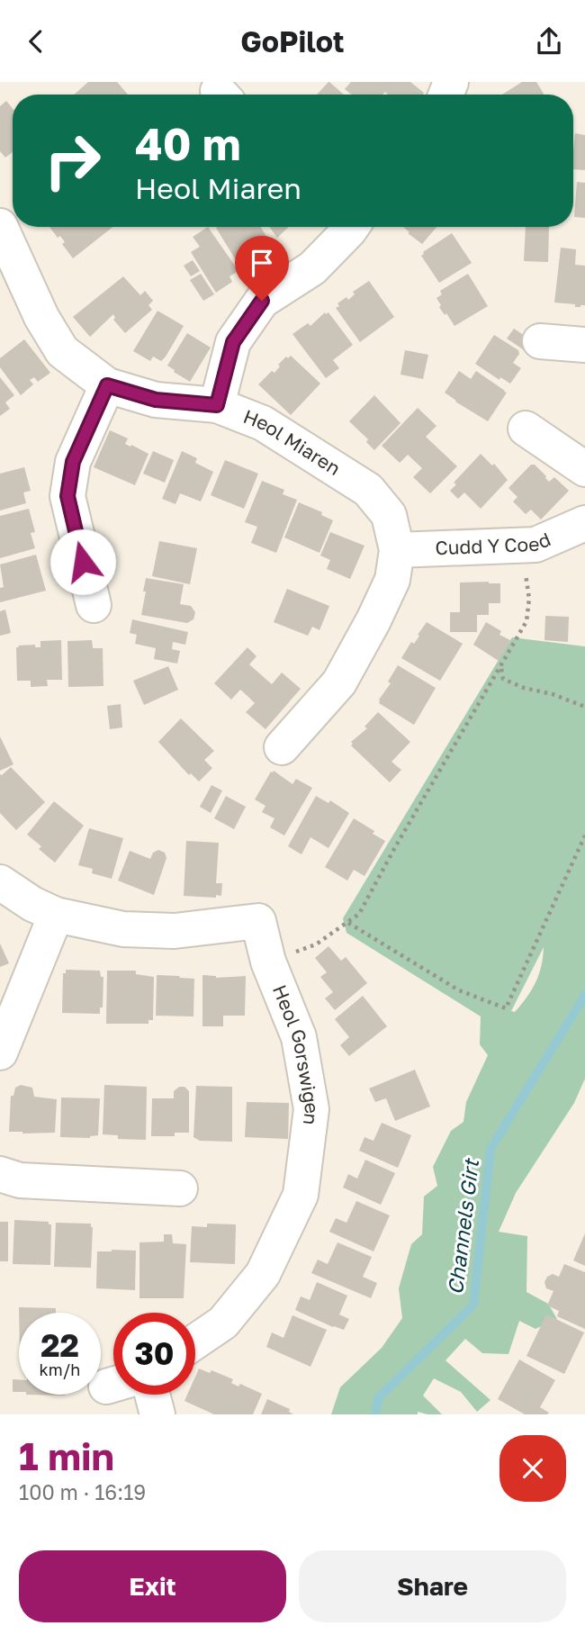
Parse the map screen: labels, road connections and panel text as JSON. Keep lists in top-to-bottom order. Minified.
{"streets":{"street":["Heol Miaren","Cudd Y Coed","Heol Gorswigen"]},"crossings":[["Heol Miaren","Cudd Y Coed"]],"water":["Channels Girt"],"page":{"header":"GoPilot","turn":["40 m","Heol Miaren"],"speed":"22 km/h","limit":"30","heading":["1 min","100 m · 16:19"],"buttons":["Exit","Share"]}}
